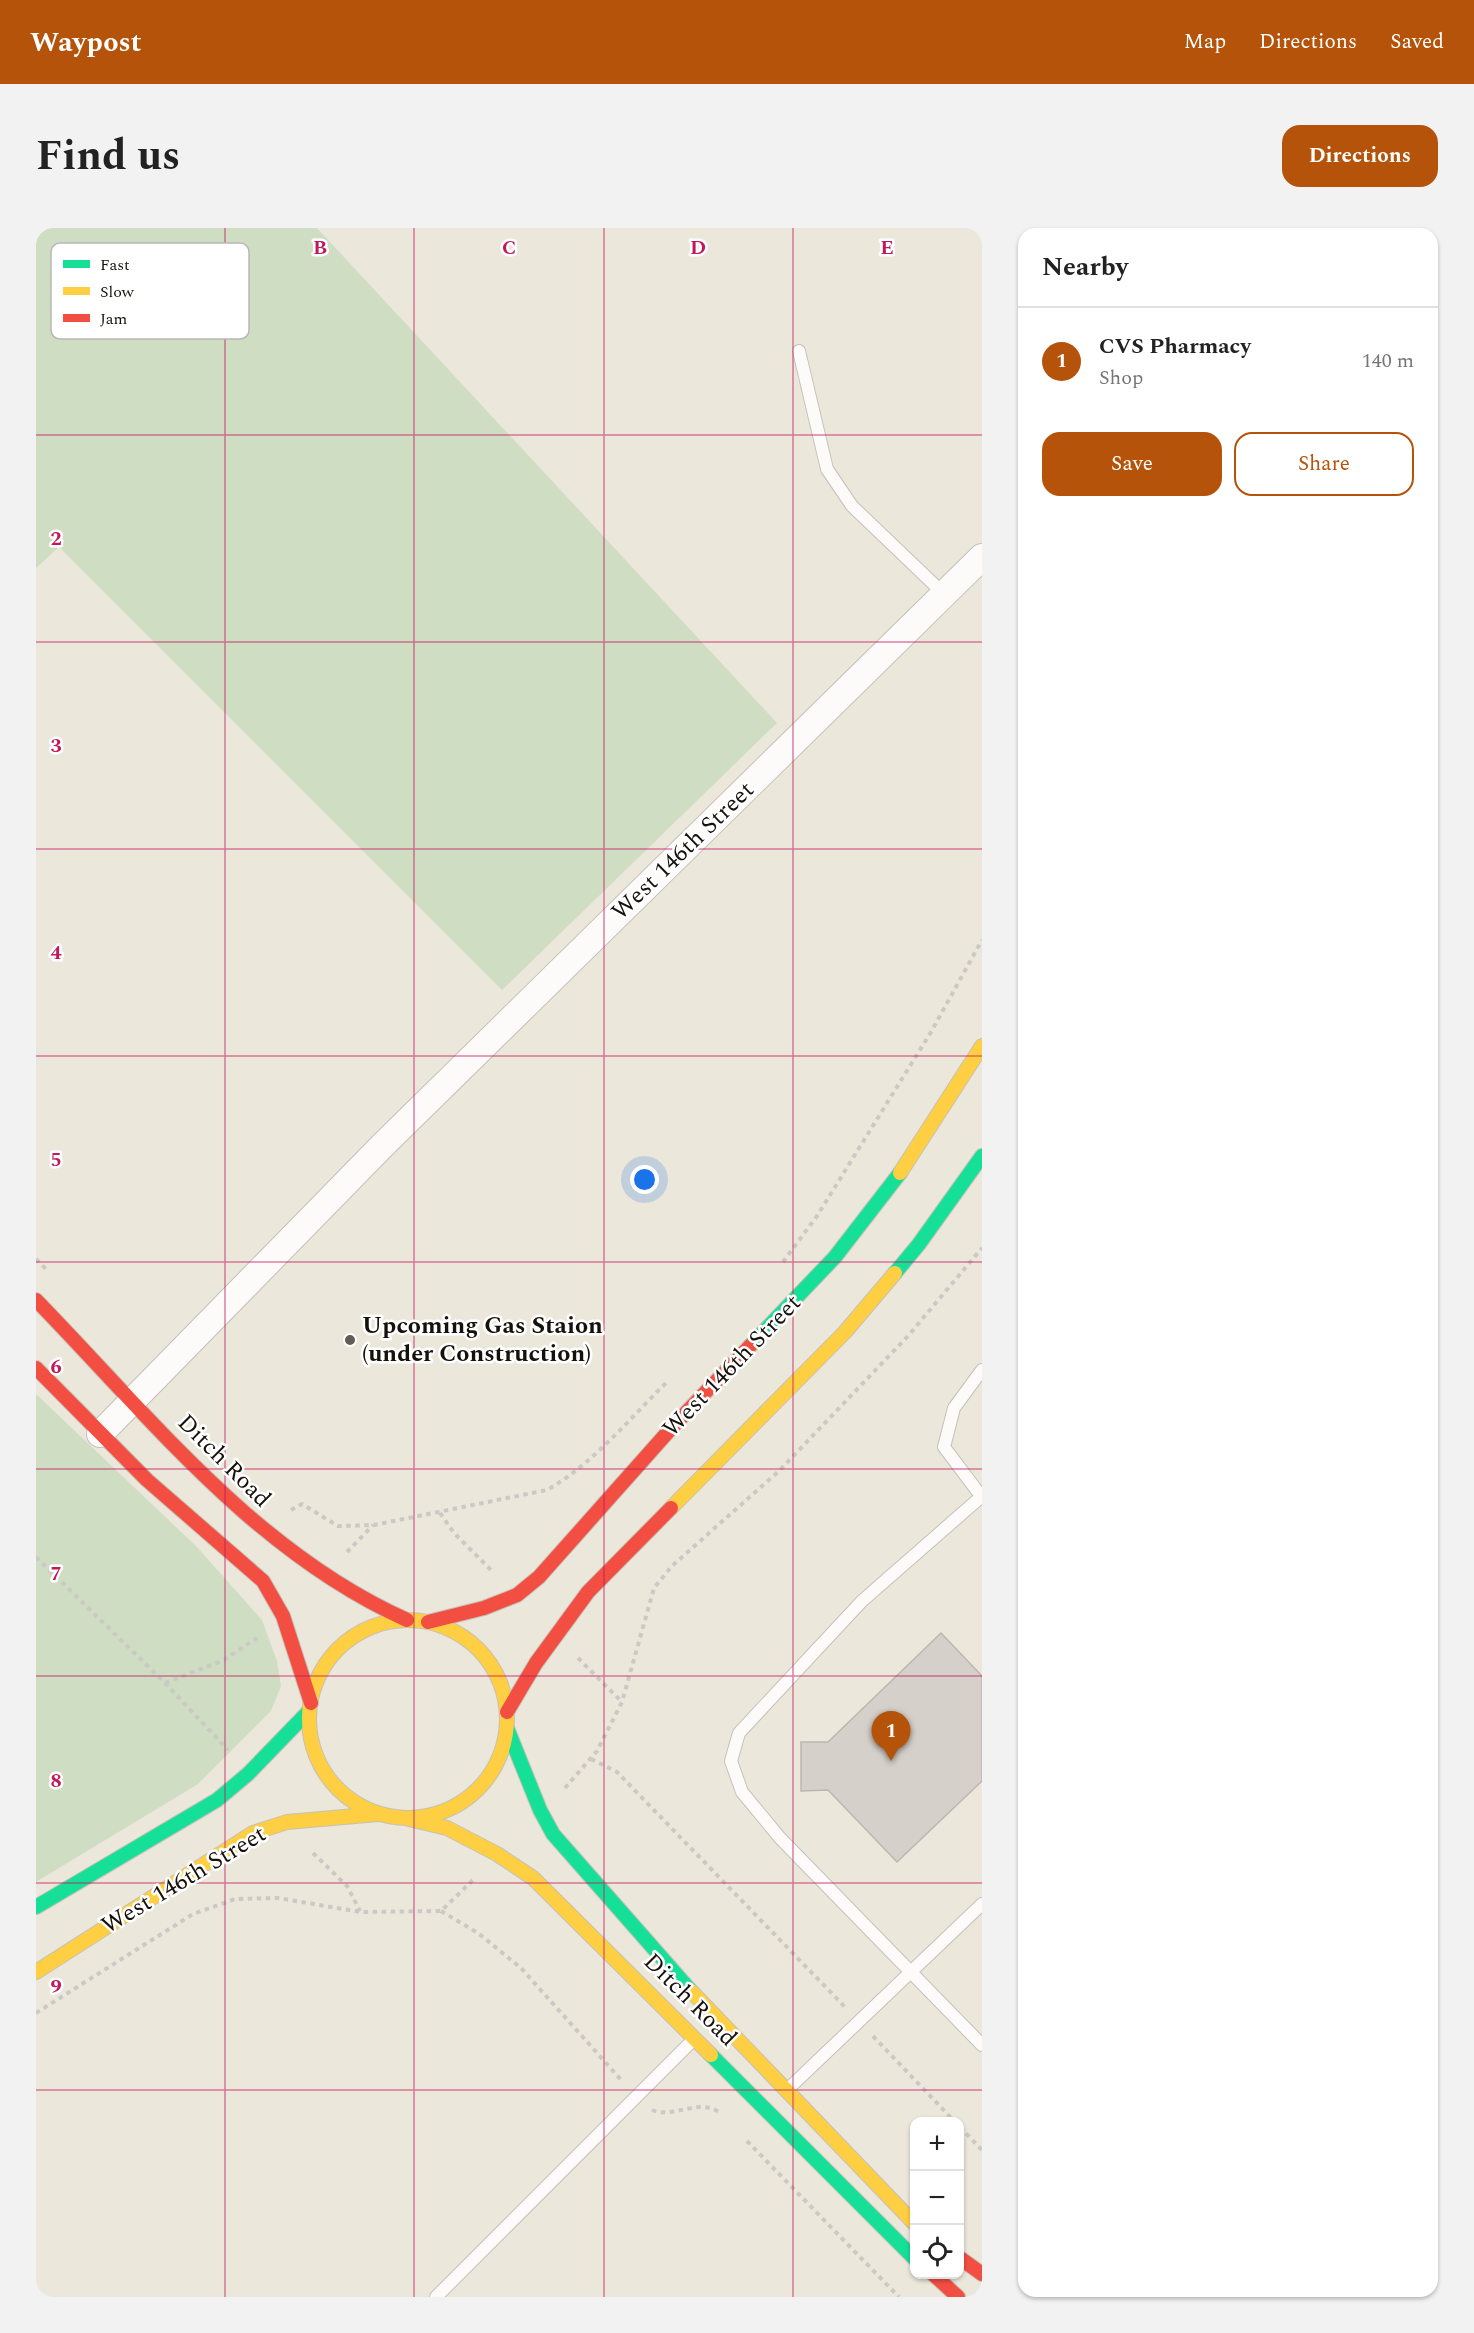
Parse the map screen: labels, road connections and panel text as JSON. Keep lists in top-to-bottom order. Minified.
{"streets":{"main road":["West 146th Street","Ditch Road"]},"crossings":[["West 146th Street","Ditch Road"]],"places":["Upcoming Gas Staion (under Construction)"],"legend":["Fast","Slow","Jam"],"page":{"header":"Waypost","nav":["Map","Directions","Saved"],"title":"Find us","buttons":["Directions",["Save","Share"]],"heading":"Nearby","list":[{"mark":"1","name":"CVS Pharmacy","note":"Shop","value":"140 m"}],"pins":"1","map_buttons":["+","−"]},"grid":{"columns":["B","C","D","E"],"rows":["2","3","4","5","6","7","8","9"]}}
